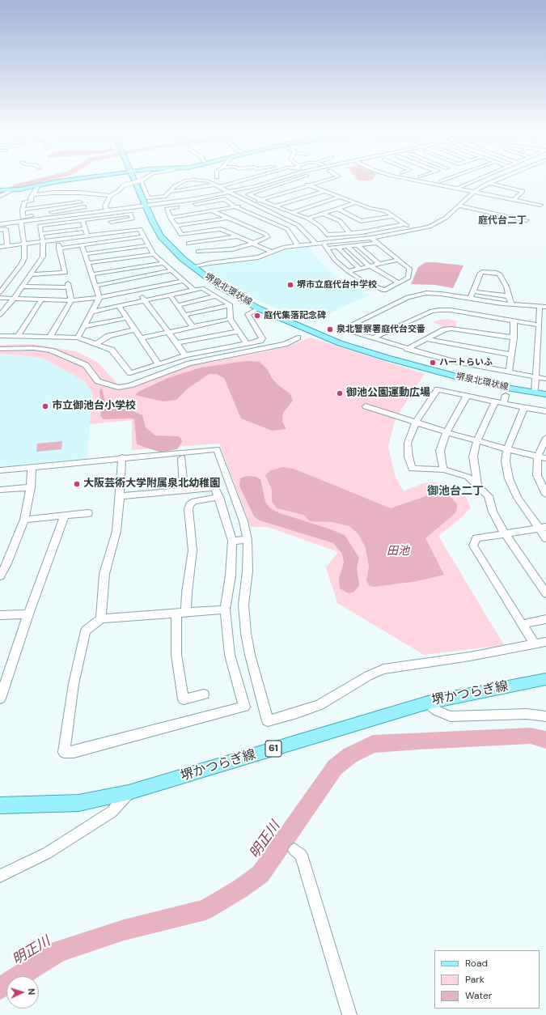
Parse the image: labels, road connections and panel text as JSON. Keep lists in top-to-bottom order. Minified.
{"streets":{"main road":["堺泉北環状線","堺かつらぎ線","61"]},"districts":["庭代台二丁","御池台二丁"],"water":["田池","明正川"],"places":["堺市立庭代台中学校","庭代集落記念碑","泉北警察署庭代台交番","ハートらいふ","御池公園運動広場","市立御池台小学校","大阪芸術大学附属泉北幼稚園"],"legend":["Road","Park","Water"],"north":"right"}
